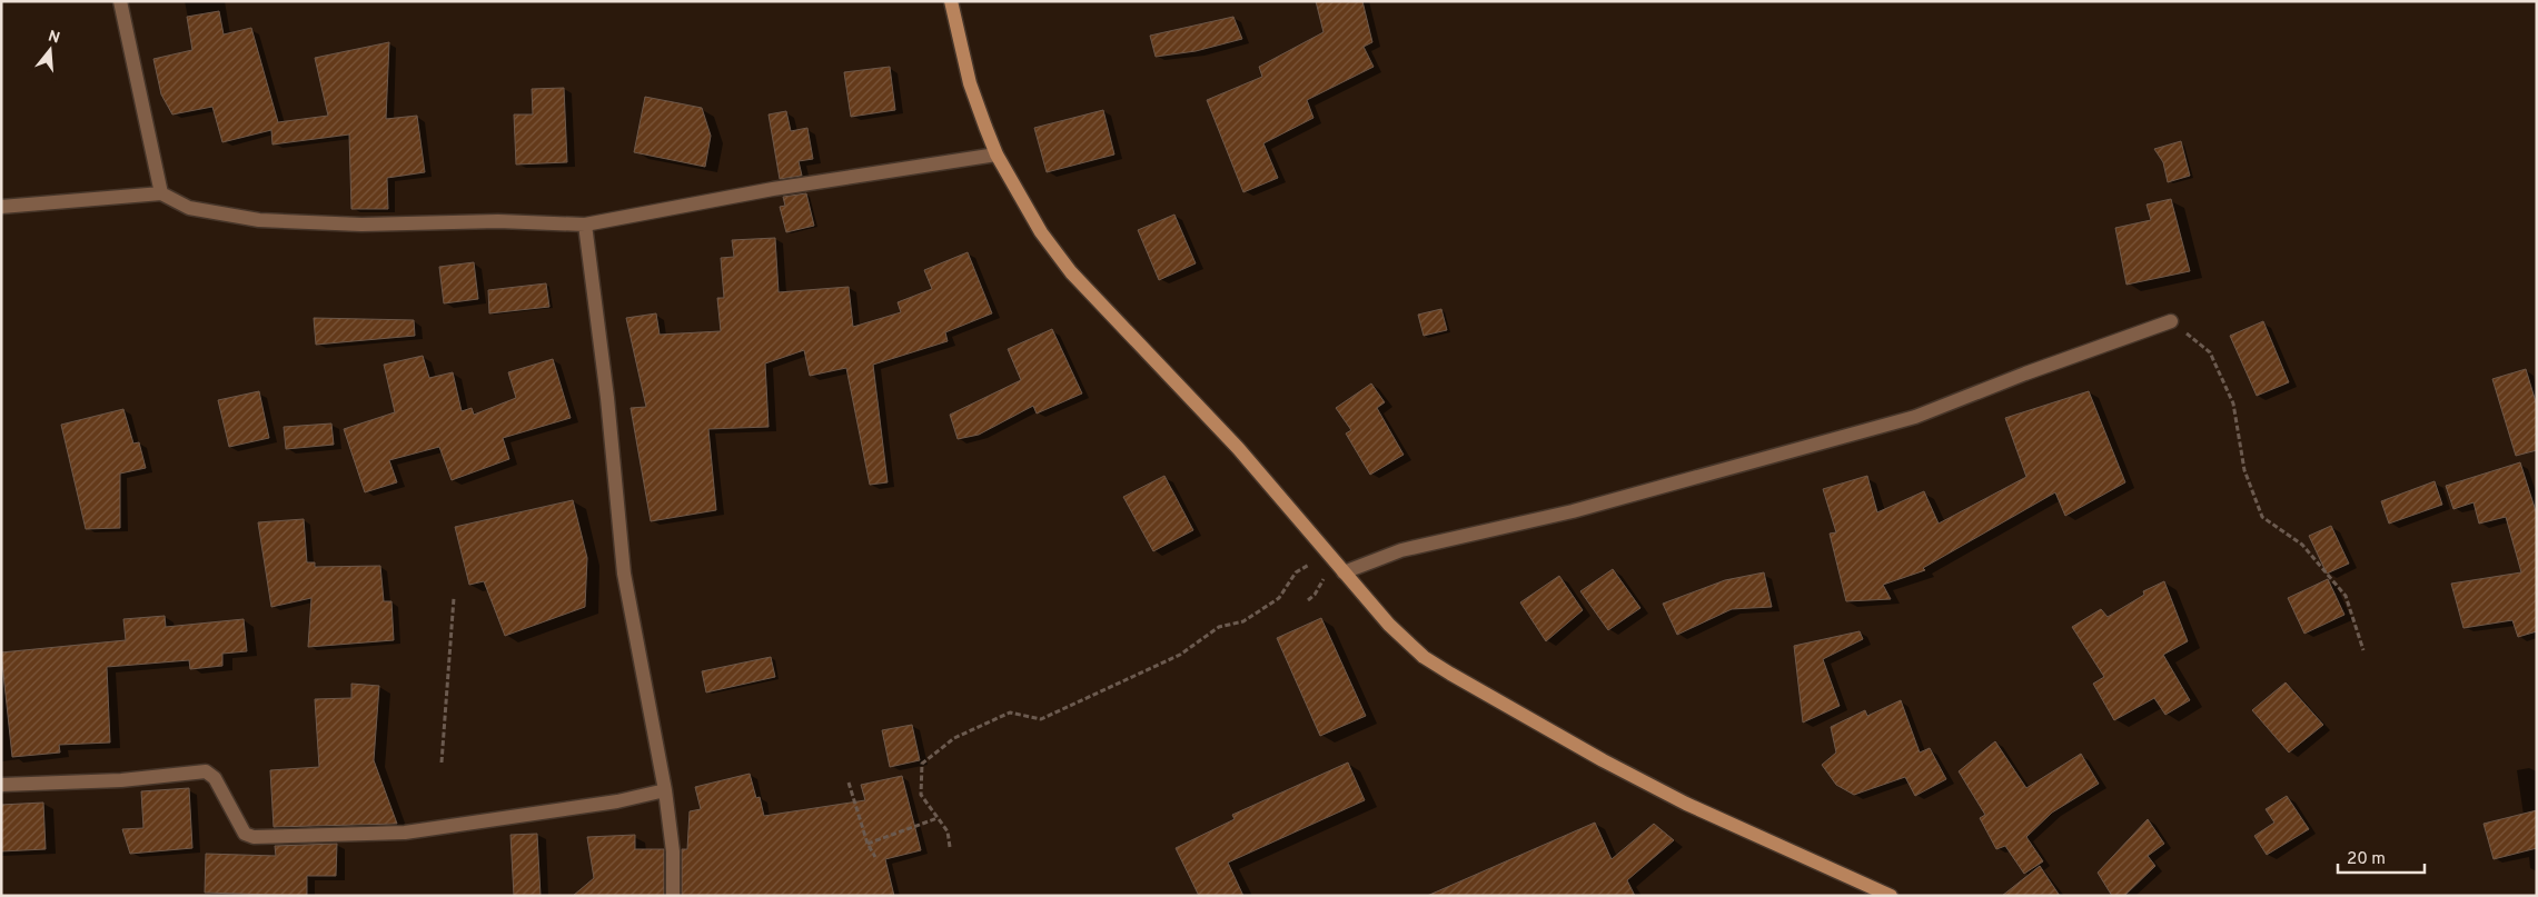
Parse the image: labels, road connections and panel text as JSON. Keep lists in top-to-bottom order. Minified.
{"scale_bar":"20 m","north":"top"}
